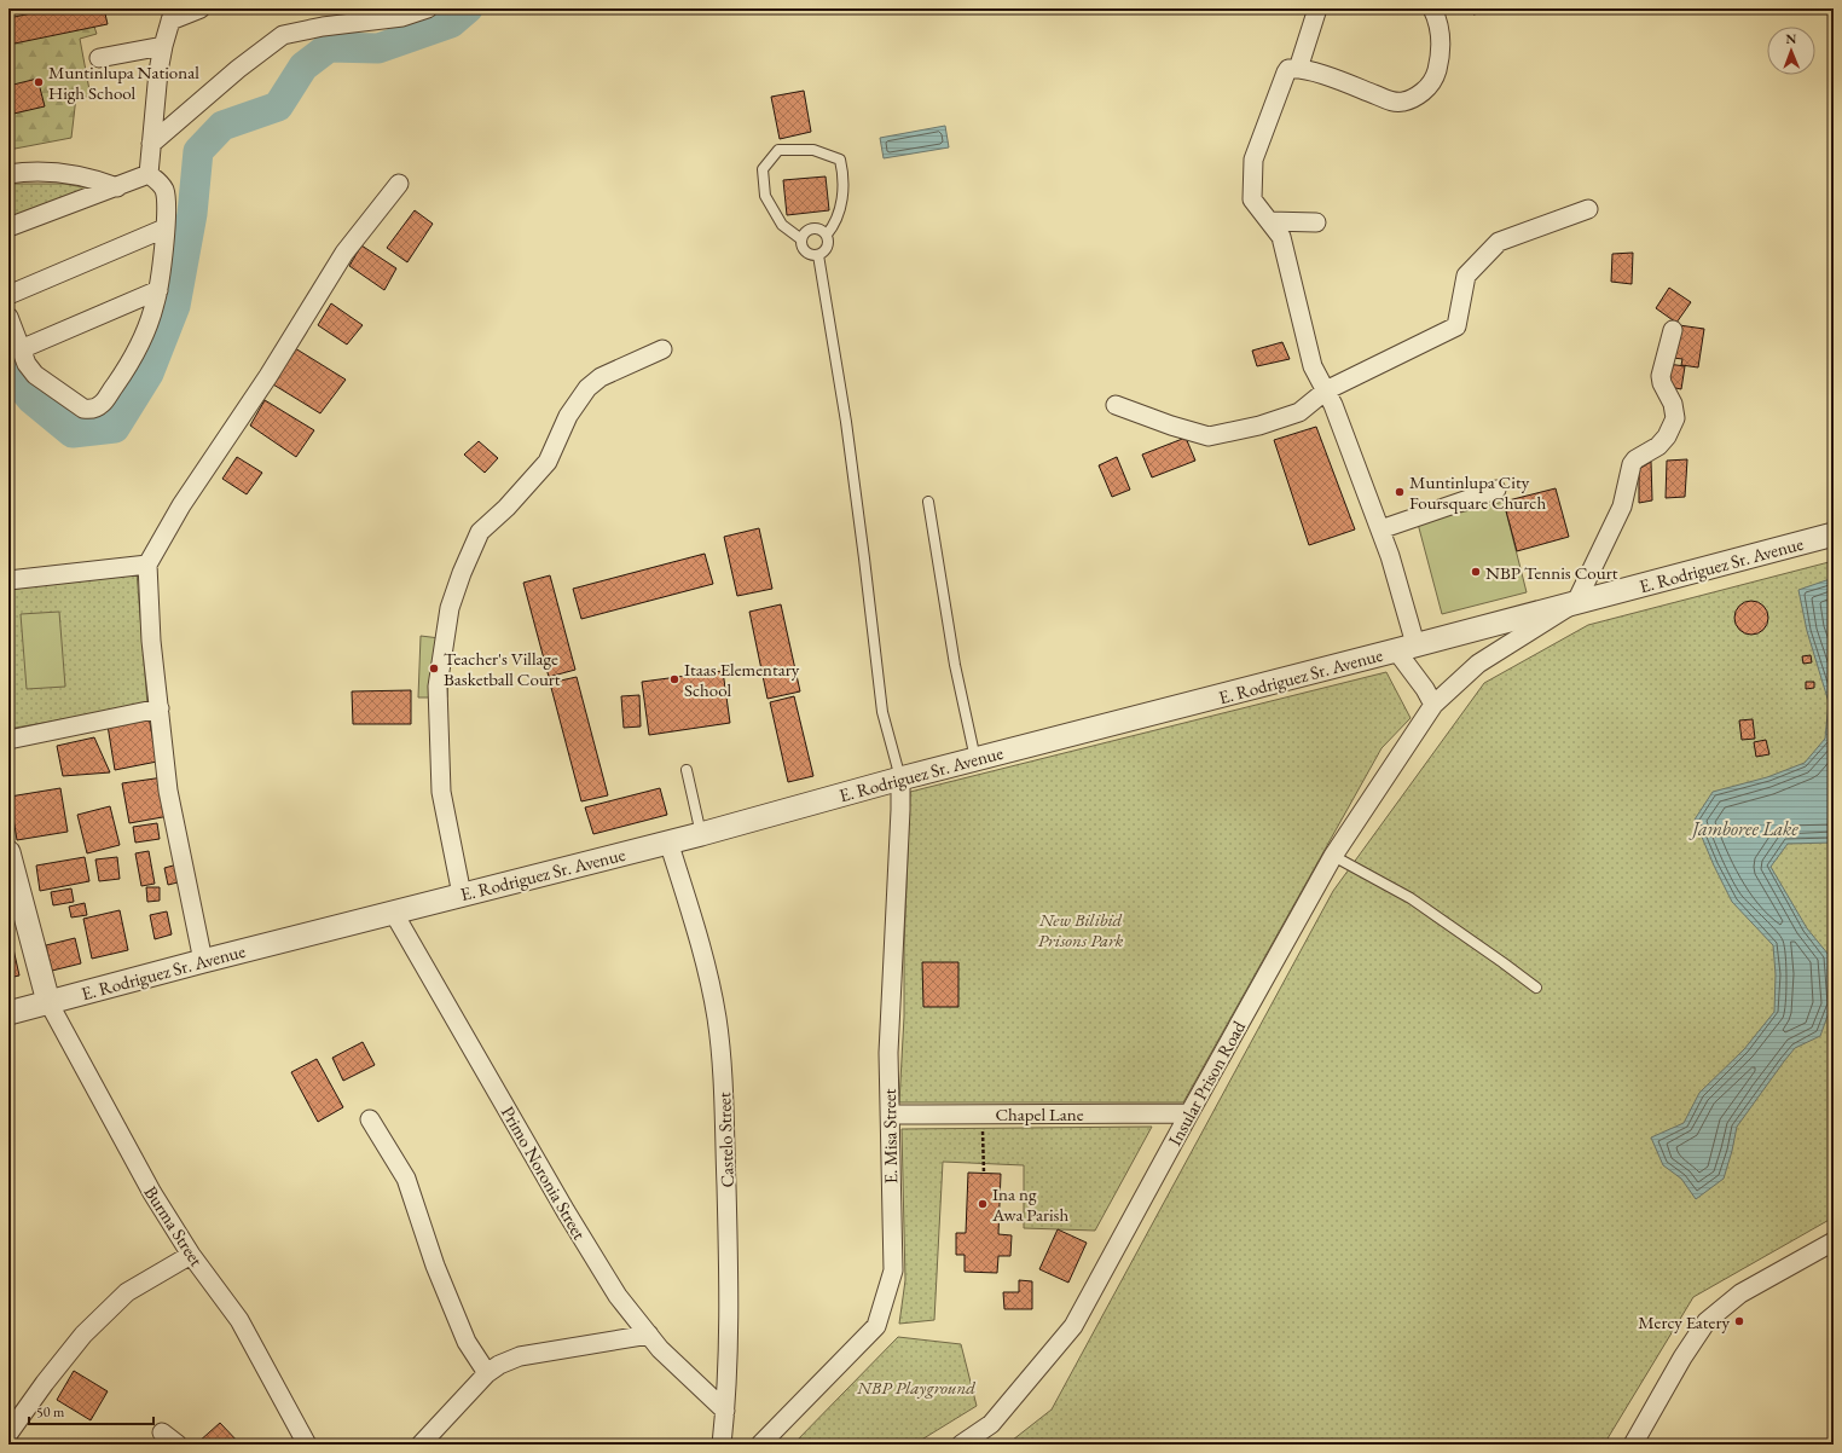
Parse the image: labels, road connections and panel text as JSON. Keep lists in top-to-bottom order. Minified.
{"streets":{"street":["E. Rodriguez Sr. Avenue","Insular Prison Road","Chapel Lane","E. Misa Street","Castelo Street","Primo Noronia Street","Burma Street"]},"crossings":[["E. Rodriguez Sr. Avenue","Insular Prison Road"],["E. Rodriguez Sr. Avenue","E. Misa Street"],["E. Rodriguez Sr. Avenue","Castelo Street"],["E. Rodriguez Sr. Avenue","Primo Noronia Street"],["E. Rodriguez Sr. Avenue","Burma Street"],["Insular Prison Road","Chapel Lane"],["Chapel Lane","E. Misa Street"],["Castelo Street","Primo Noronia Street"]],"water":["Jamboree Lake"],"parks":["New Bilibid Prisons Park","NBP Playground"],"places":["Muntinlupa National High School","Muntinlupa City Foursquare Church","NBP Tennis Court","Teacher's Village Basketball Court","Itaas Elementary School","Ina ng Awa Parish","Mercy Eatery"],"scale_bar":"50 m","north":"top"}
